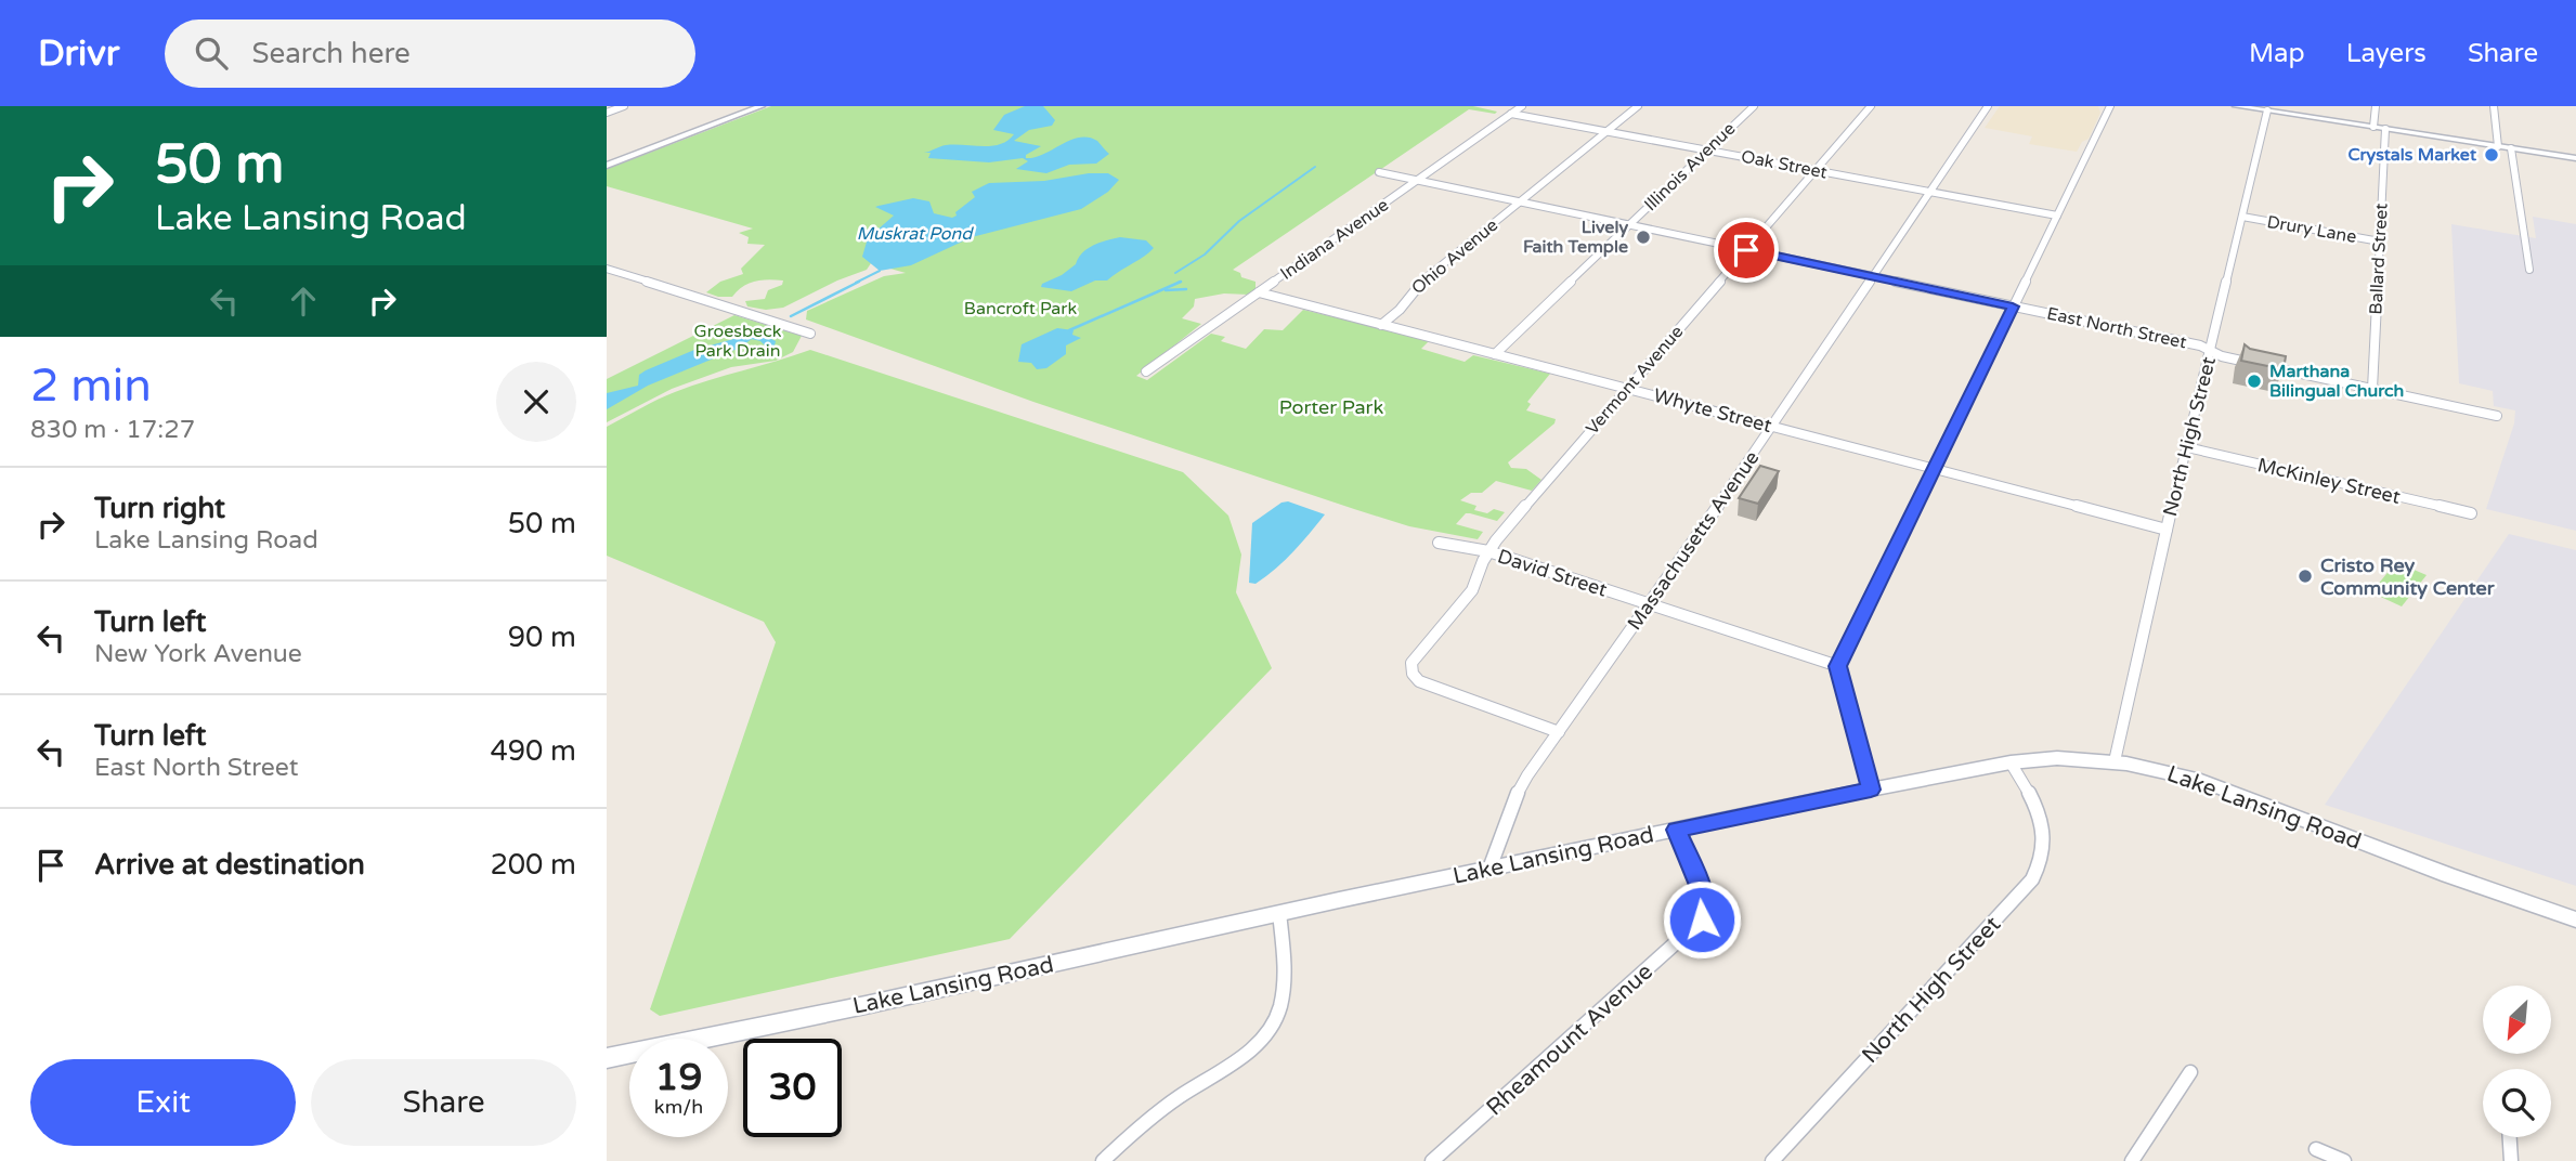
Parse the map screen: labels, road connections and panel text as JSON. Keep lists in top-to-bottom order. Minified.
{"streets":{"main road":["Lake Lansing Road"],"street":["Oak Street","Illinois Avenue","Drury Lane","Indiana Avenue","Ohio Avenue","Ballard Street","East North Street","Vermont Avenue","Whyte Street","North High Street","McKinley Street","Massachusetts Avenue","David Street","Rheamount Avenue"]},"crossings":[["Oak Street","Illinois Avenue"],["Oak Street","Indiana Avenue"],["Oak Street","Ohio Avenue"],["Oak Street","Vermont Avenue"],["Oak Street","Massachusetts Avenue"],["Illinois Avenue","East North Street"],["Illinois Avenue","Whyte Street"],["Drury Lane","Ballard Street"],["Drury Lane","North High Street"],["Indiana Avenue","East North Street"],["Indiana Avenue","Whyte Street"],["Ohio Avenue","East North Street"],["Ohio Avenue","Whyte Street"],["Ballard Street","East North Street"],["East North Street","Vermont Avenue"],["East North Street","North High Street"],["East North Street","Massachusetts Avenue"],["Vermont Avenue","Whyte Street"],["Vermont Avenue","Massachusetts Avenue"],["Vermont Avenue","David Street"],["Whyte Street","North High Street"],["Whyte Street","Massachusetts Avenue"],["North High Street","McKinley Street"],["North High Street","Lake Lansing Road"],["Massachusetts Avenue","David Street"],["Massachusetts Avenue","Lake Lansing Road"],["Lake Lansing Road","Rheamount Avenue"]],"water":["Muskrat Pond"],"parks":["Bancroft Park","Groesbeck Park Drain","Porter Park"],"places":["Crystals Market","Lively Faith Temple","Marthana Bilingual Church","Cristo Rey Community Center"],"north":"bottom left","page":{"header":"Drivr","search":"Search here","nav":["Map","Layers","Share"],"turn":["50 m","Lake Lansing Road"],"heading":["2 min","830 m · 17:27"],"list":[{"name":"Turn right","note":"Lake Lansing Road","value":"50 m"},{"name":"Turn left","note":"New York Avenue","value":"90 m"},{"name":"Turn left","note":"East North Street","value":"490 m"},{"name":"Arrive at destination","value":"200 m"}],"speed":"19 km/h","limit":"30","buttons":["Exit","Share"]}}
